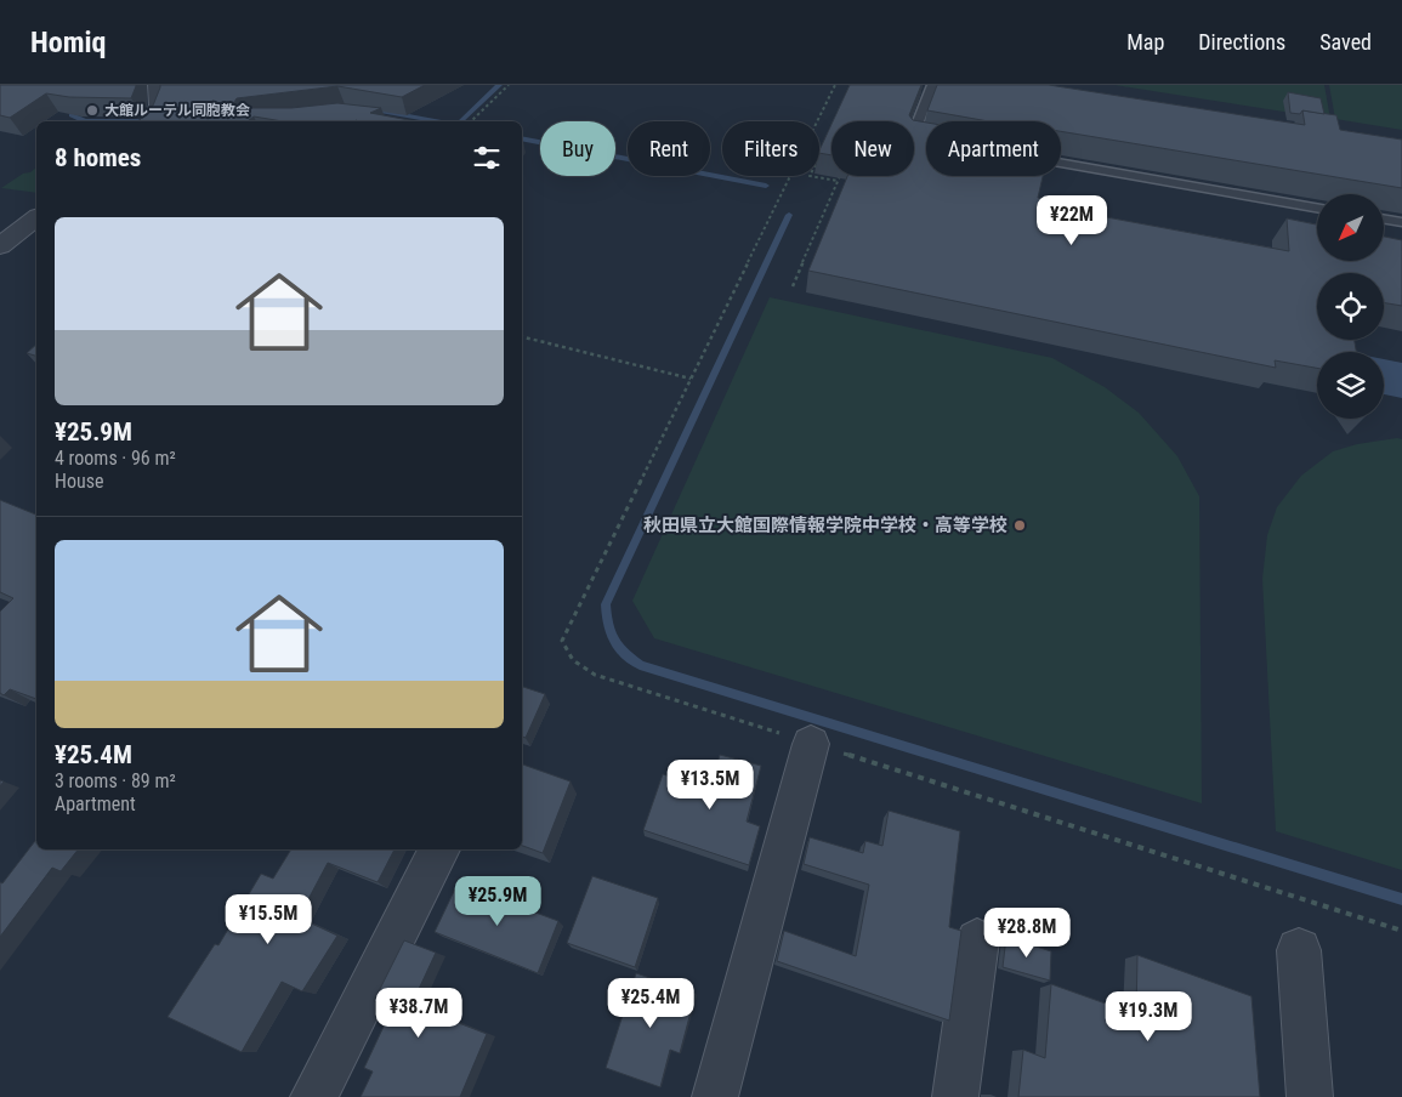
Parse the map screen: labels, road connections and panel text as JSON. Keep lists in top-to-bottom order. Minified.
{"places":["大館ルーテル同胞教会","秋田県立大館国際情報学院中学校・高等学校"],"north":"bottom left","page":{"header":"Homiq","nav":["Map","Directions","Saved"],"chip":["Buy","Rent","Filters","New","Apartment"],"heading":"8 homes","list":[{"name":"¥25.9M","note":"4 rooms · 96 m² · House"},{"name":"¥25.4M","note":"3 rooms · 89 m² · Apartment"}],"price":["¥22M","¥13.5M","¥25.9M","¥15.5M","¥28.8M","¥25.4M","¥38.7M","¥19.3M"]}}
